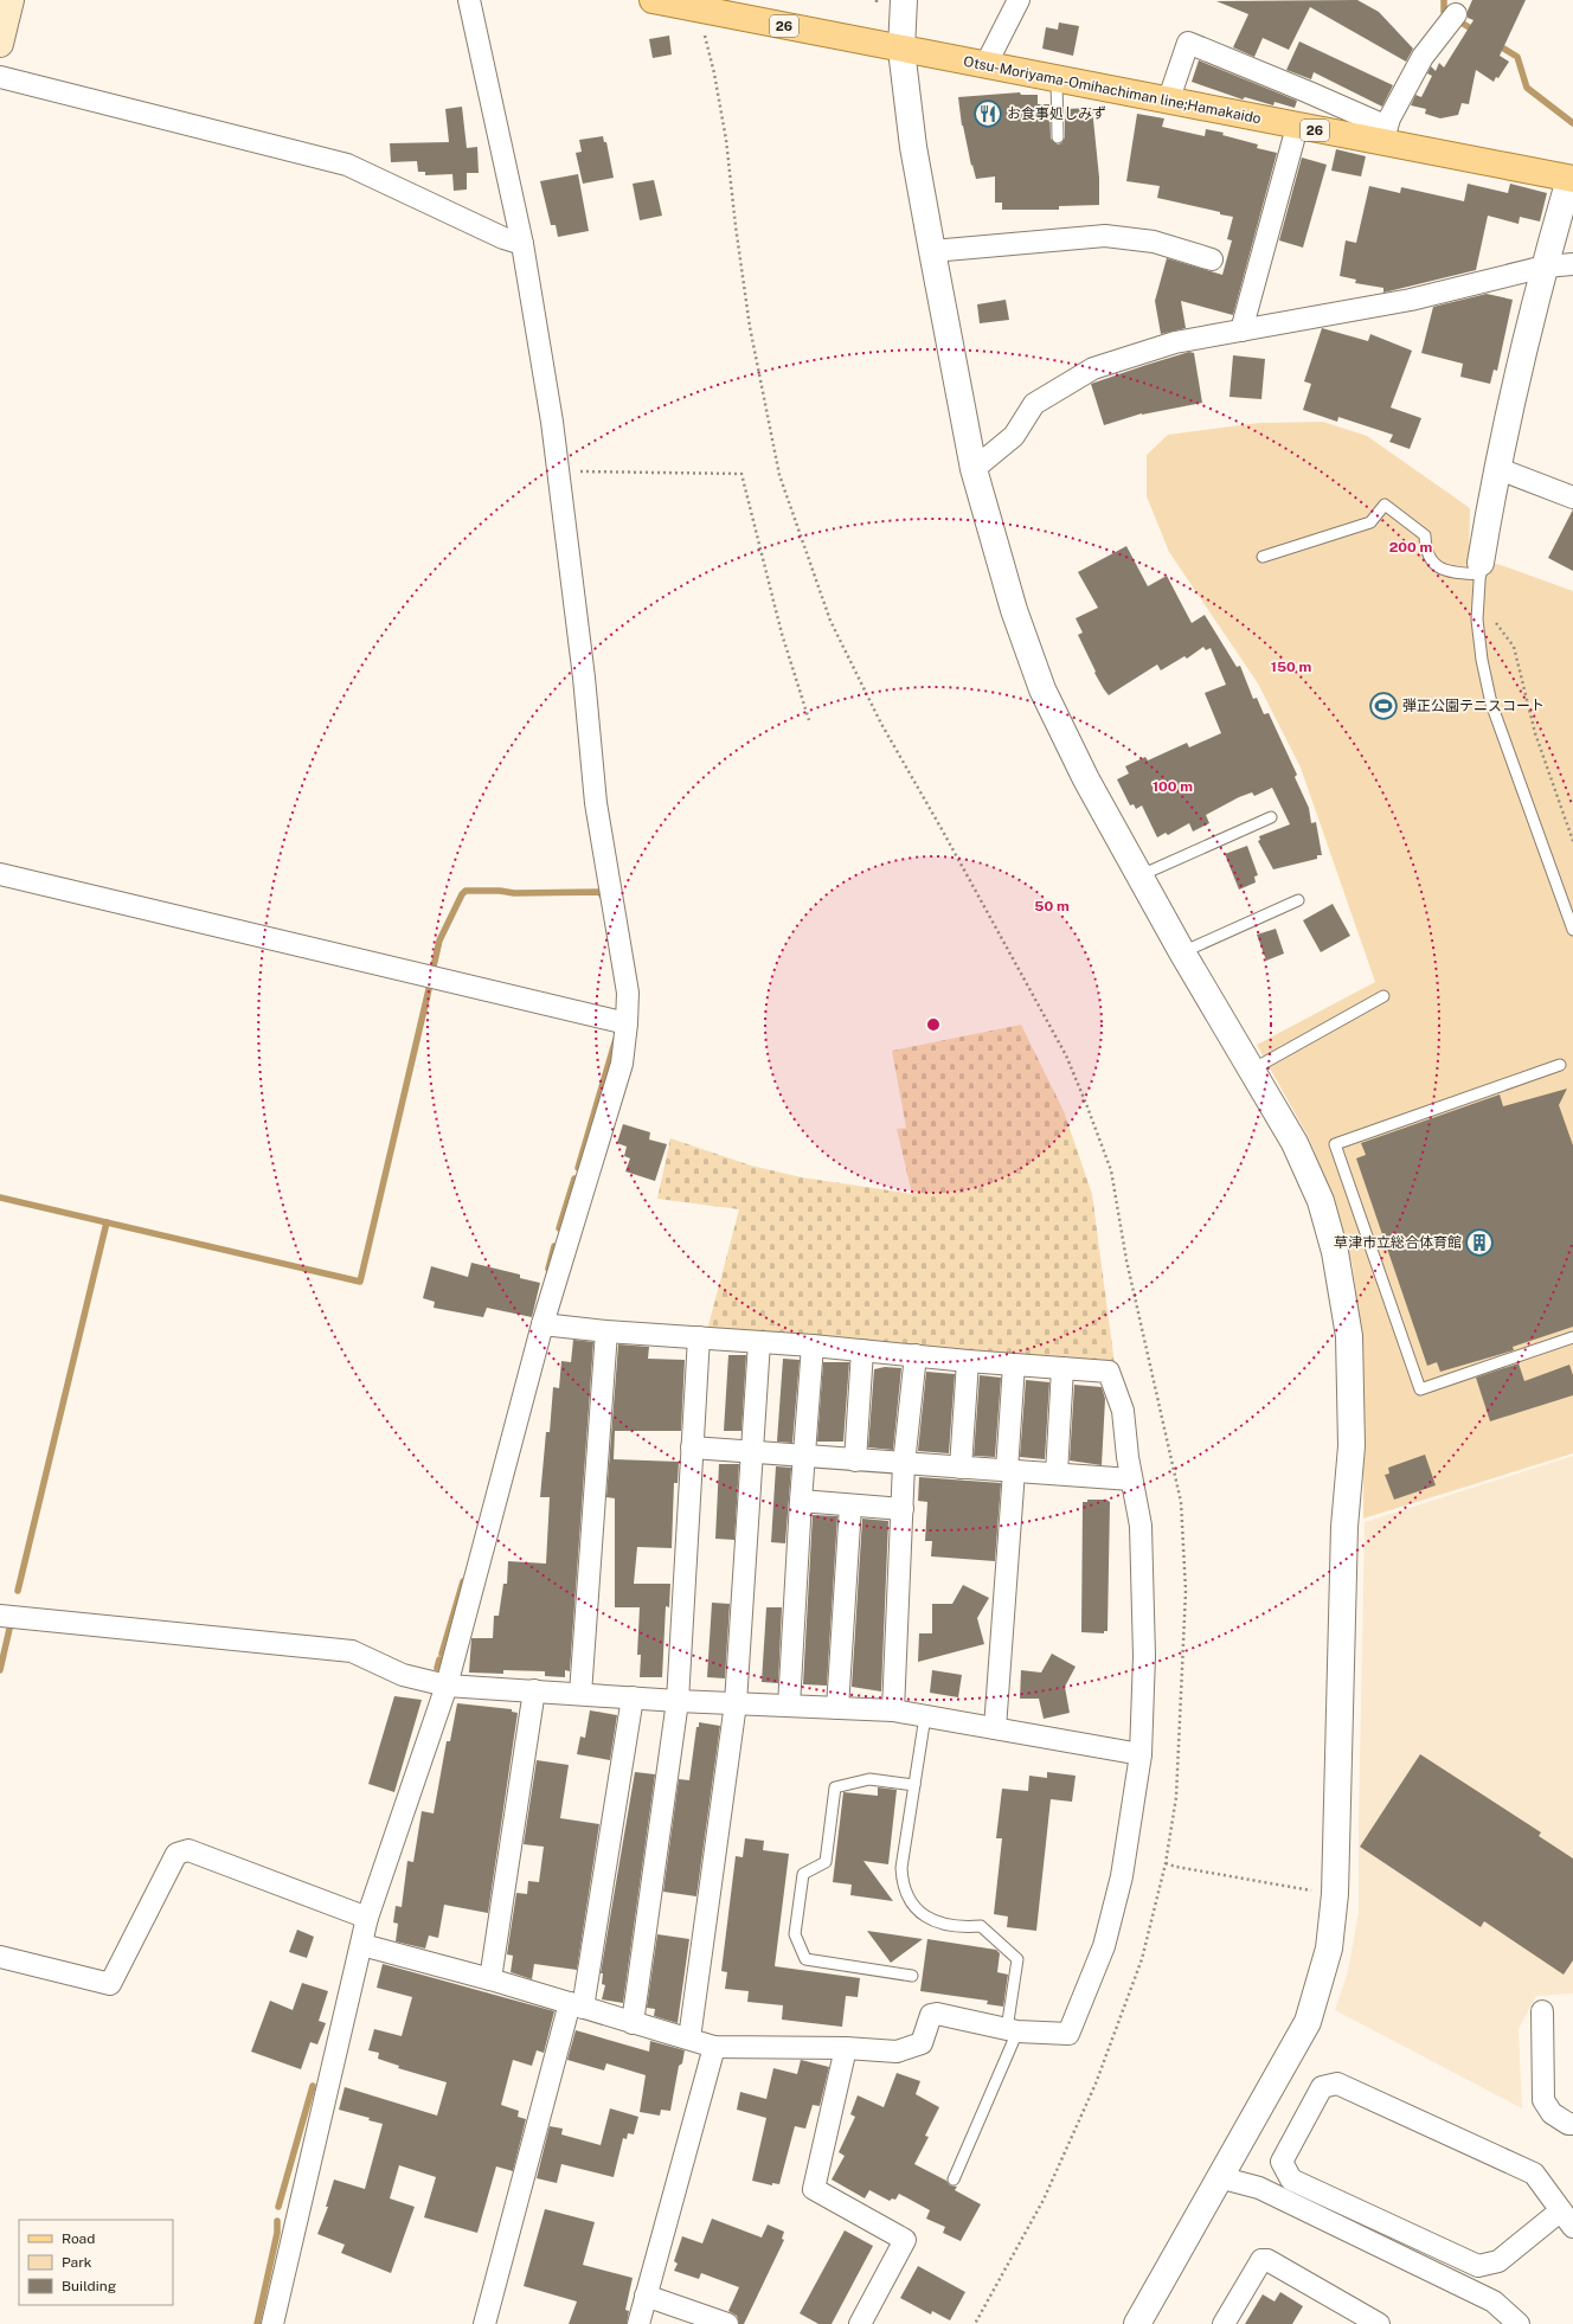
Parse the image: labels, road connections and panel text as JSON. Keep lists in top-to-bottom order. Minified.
{"streets":{"main road":["26","Otsu-Moriyama-Omihachiman line;Hamakaido"]},"places":{"restaurant":["お食事処しみず"],"sports":["弾正公園テニスコート"],"building":["草津市立総合体育館"]},"legend":["Road","Park","Building"],"rings":["200 m","150 m","100 m","50 m"]}
